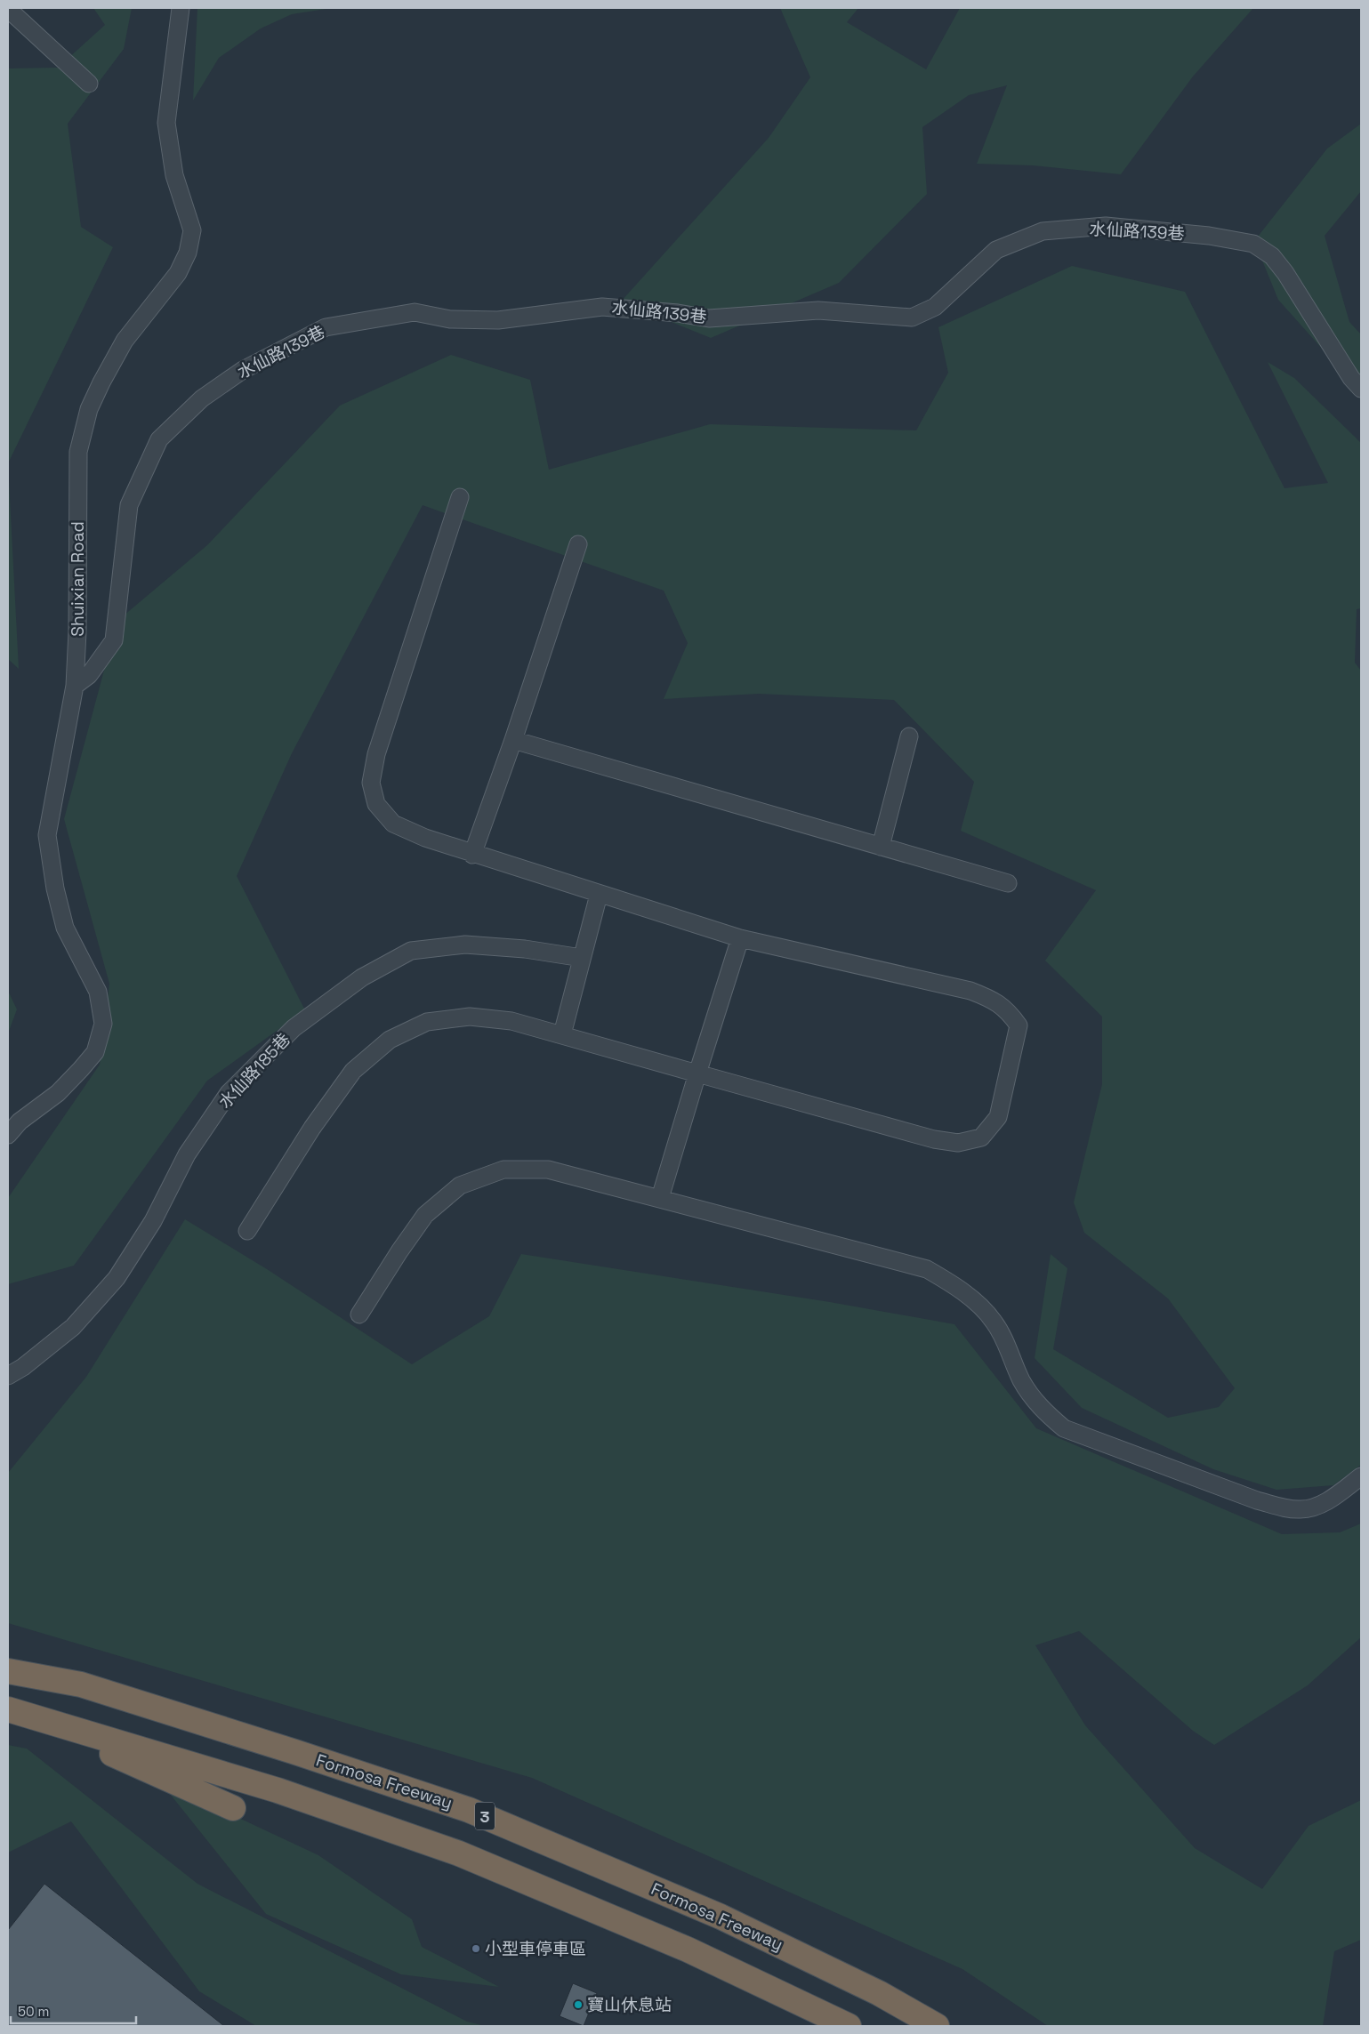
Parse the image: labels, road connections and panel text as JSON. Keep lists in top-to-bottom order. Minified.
{"streets":{"highway":["Formosa Freeway","3"],"street":["水仙路139巷","Shuixian Road","水仙路185巷"]},"crossings":[["水仙路139巷","Shuixian Road"]],"places":["小型車停車區","寶山休息站"],"scale_bar":"50 m"}
